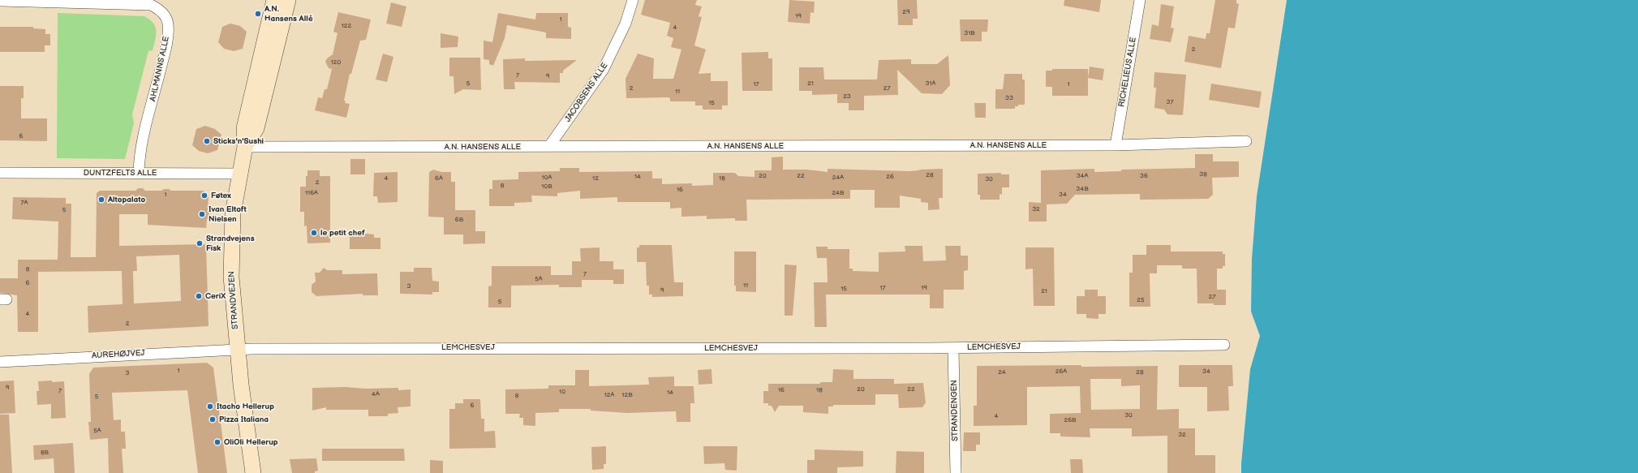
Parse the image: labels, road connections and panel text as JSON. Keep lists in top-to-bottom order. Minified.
{"streets":{"main road":["STRANDVEJEN"],"street":["AHLMANNS ALLE","RICHELIEUS ALLE","JACOBSENS ALLE","A.N. HANSENS ALLE","DUNTZFELTS ALLE","LEMCHESVEJ","AUREHØJVEJ","STRANDENGEN"]},"crossings":[["AHLMANNS ALLE","DUNTZFELTS ALLE"],["RICHELIEUS ALLE","A.N. HANSENS ALLE"],["JACOBSENS ALLE","A.N. HANSENS ALLE"],["A.N. HANSENS ALLE","STRANDVEJEN"],["DUNTZFELTS ALLE","STRANDVEJEN"],["STRANDVEJEN","LEMCHESVEJ"],["STRANDVEJEN","AUREHØJVEJ"],["LEMCHESVEJ","AUREHØJVEJ"],["LEMCHESVEJ","STRANDENGEN"]],"places":["A.N. Hansens Allé","Sticks'n'Sushi","Føtex","Altopalato","Ivan Eltoft Nielsen","le petit chef","Strandvejens Fisk","CeriX","Itacho Hellerup","Pizza Italiana","OliOli Hellerup"],"house_numbers":["29","19","1","122","4","31B","2","120","7","9","5","21","31A","17","1","2","27","11","23","33","37","15","6","38","28","20","22","34A","36","14","26","10A","24A","4","6A","12","18","30","2","8","10B","34B","16","116A","24B","1","34","7A","32","5","6B","8","7","5A","6","11","3","17","19","15","9","21","27","25","5","4","2","1","26A","34","24","28","3","9","20","22","16","18","7","10","14","4A","12A","12B","8","5","6","30","4","26B","5A","32","8B"]}
